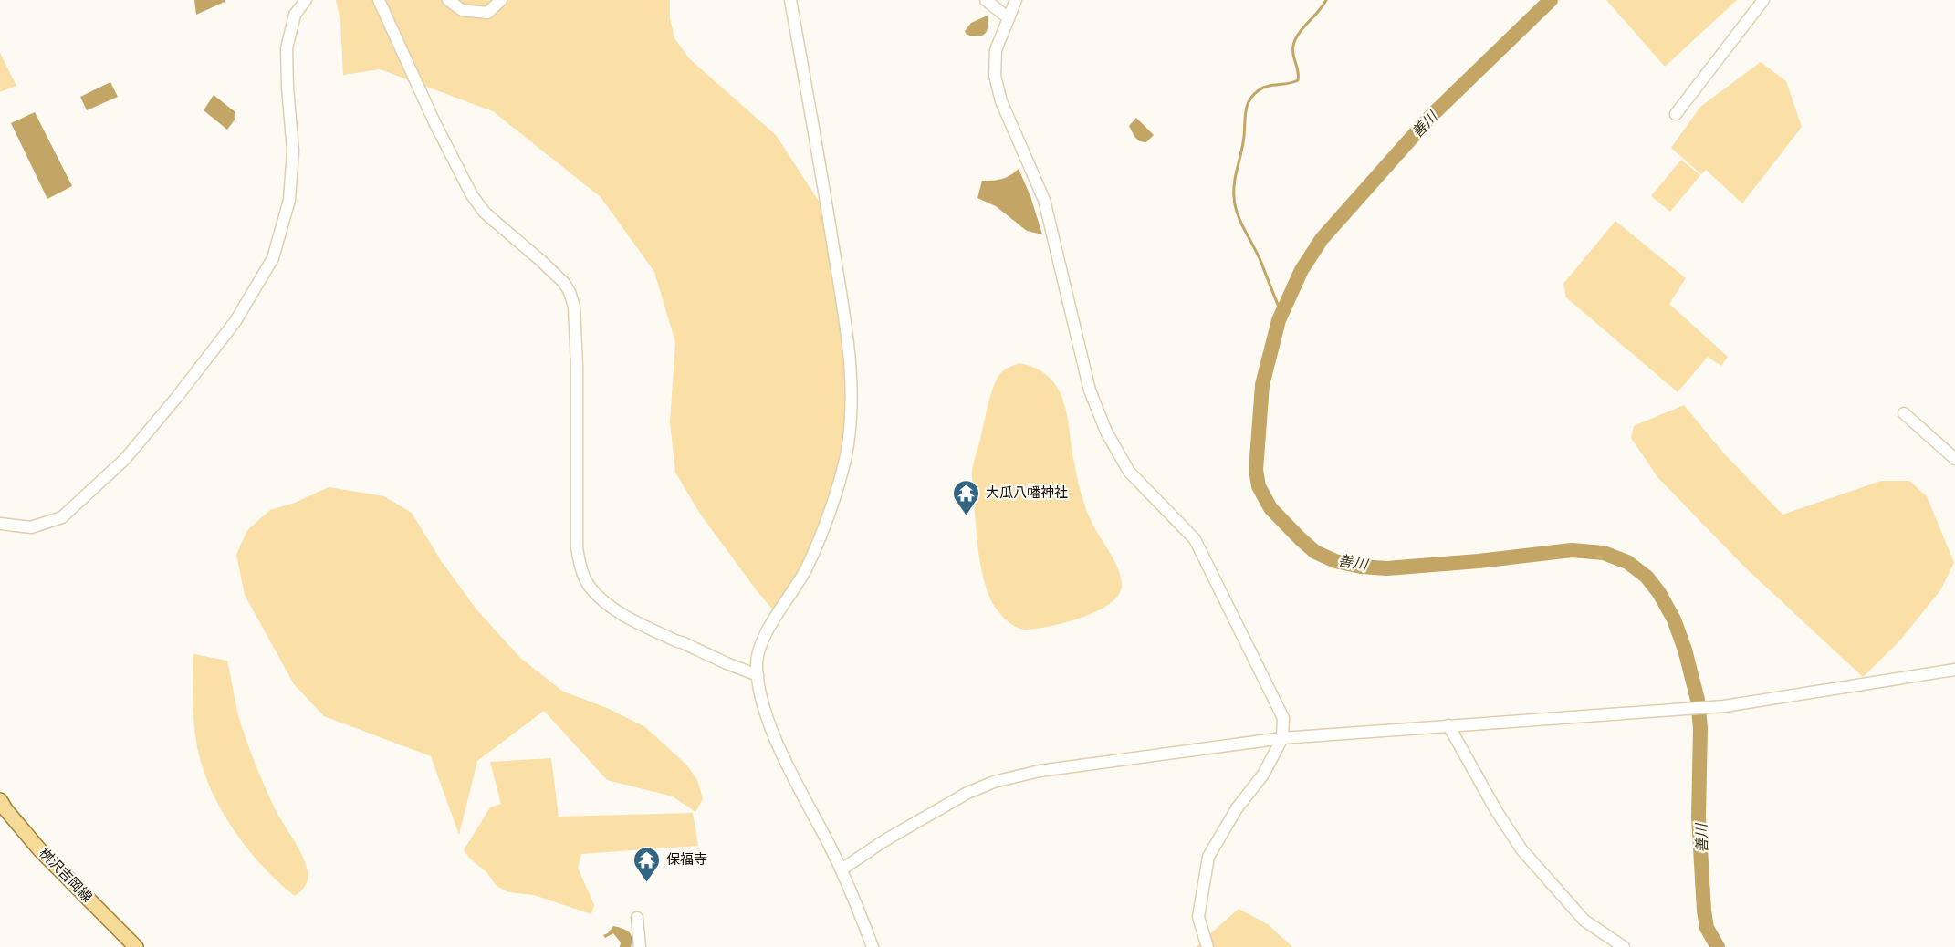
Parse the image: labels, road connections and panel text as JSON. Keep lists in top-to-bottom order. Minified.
{"streets":{"main road":["桝沢吉岡線"]},"water":["善川"],"places":{"temple":["大瓜八幡神社","保福寺"]}}
